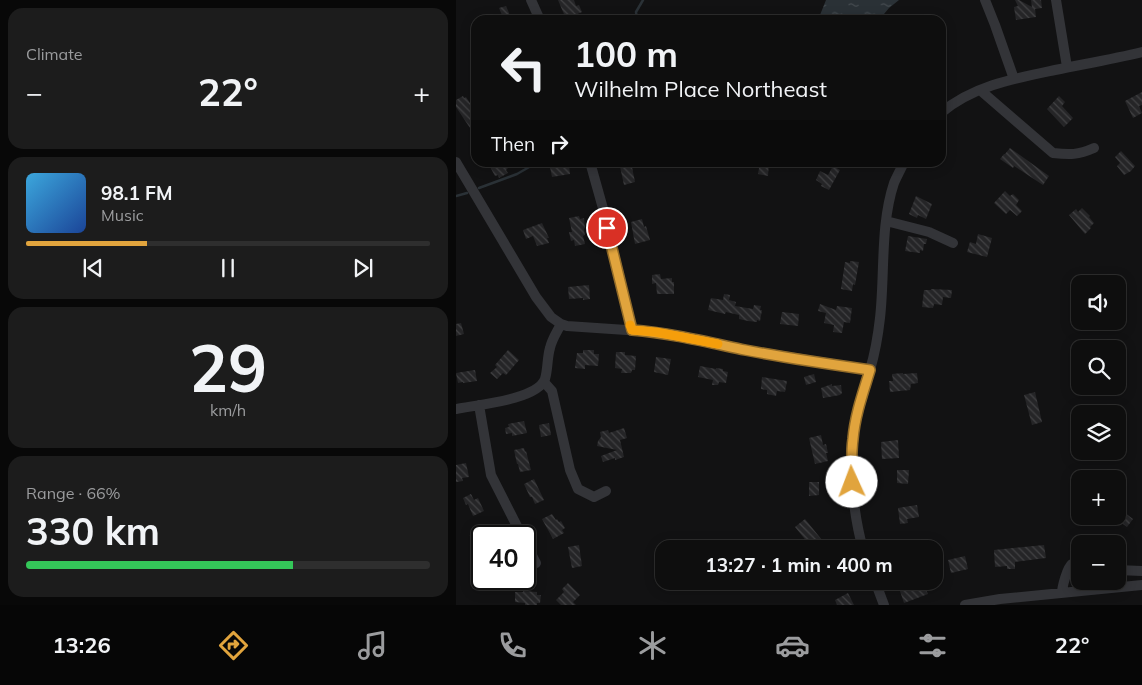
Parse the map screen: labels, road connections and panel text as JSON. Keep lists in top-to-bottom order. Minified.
{"page":{"tile":["Climate",["29","km/h"],["Range · 66%","330 km"]],"turn":["100 m","Wilhelm Place Northeast"],"heat":["−","22°","+"],"then":"Then","song":["98.1 FM","Music"],"map_buttons":["+","−"],"limit":"40","trip":"13:27 · 1 min · 400 m","tabs":["13:26","22°"]}}
